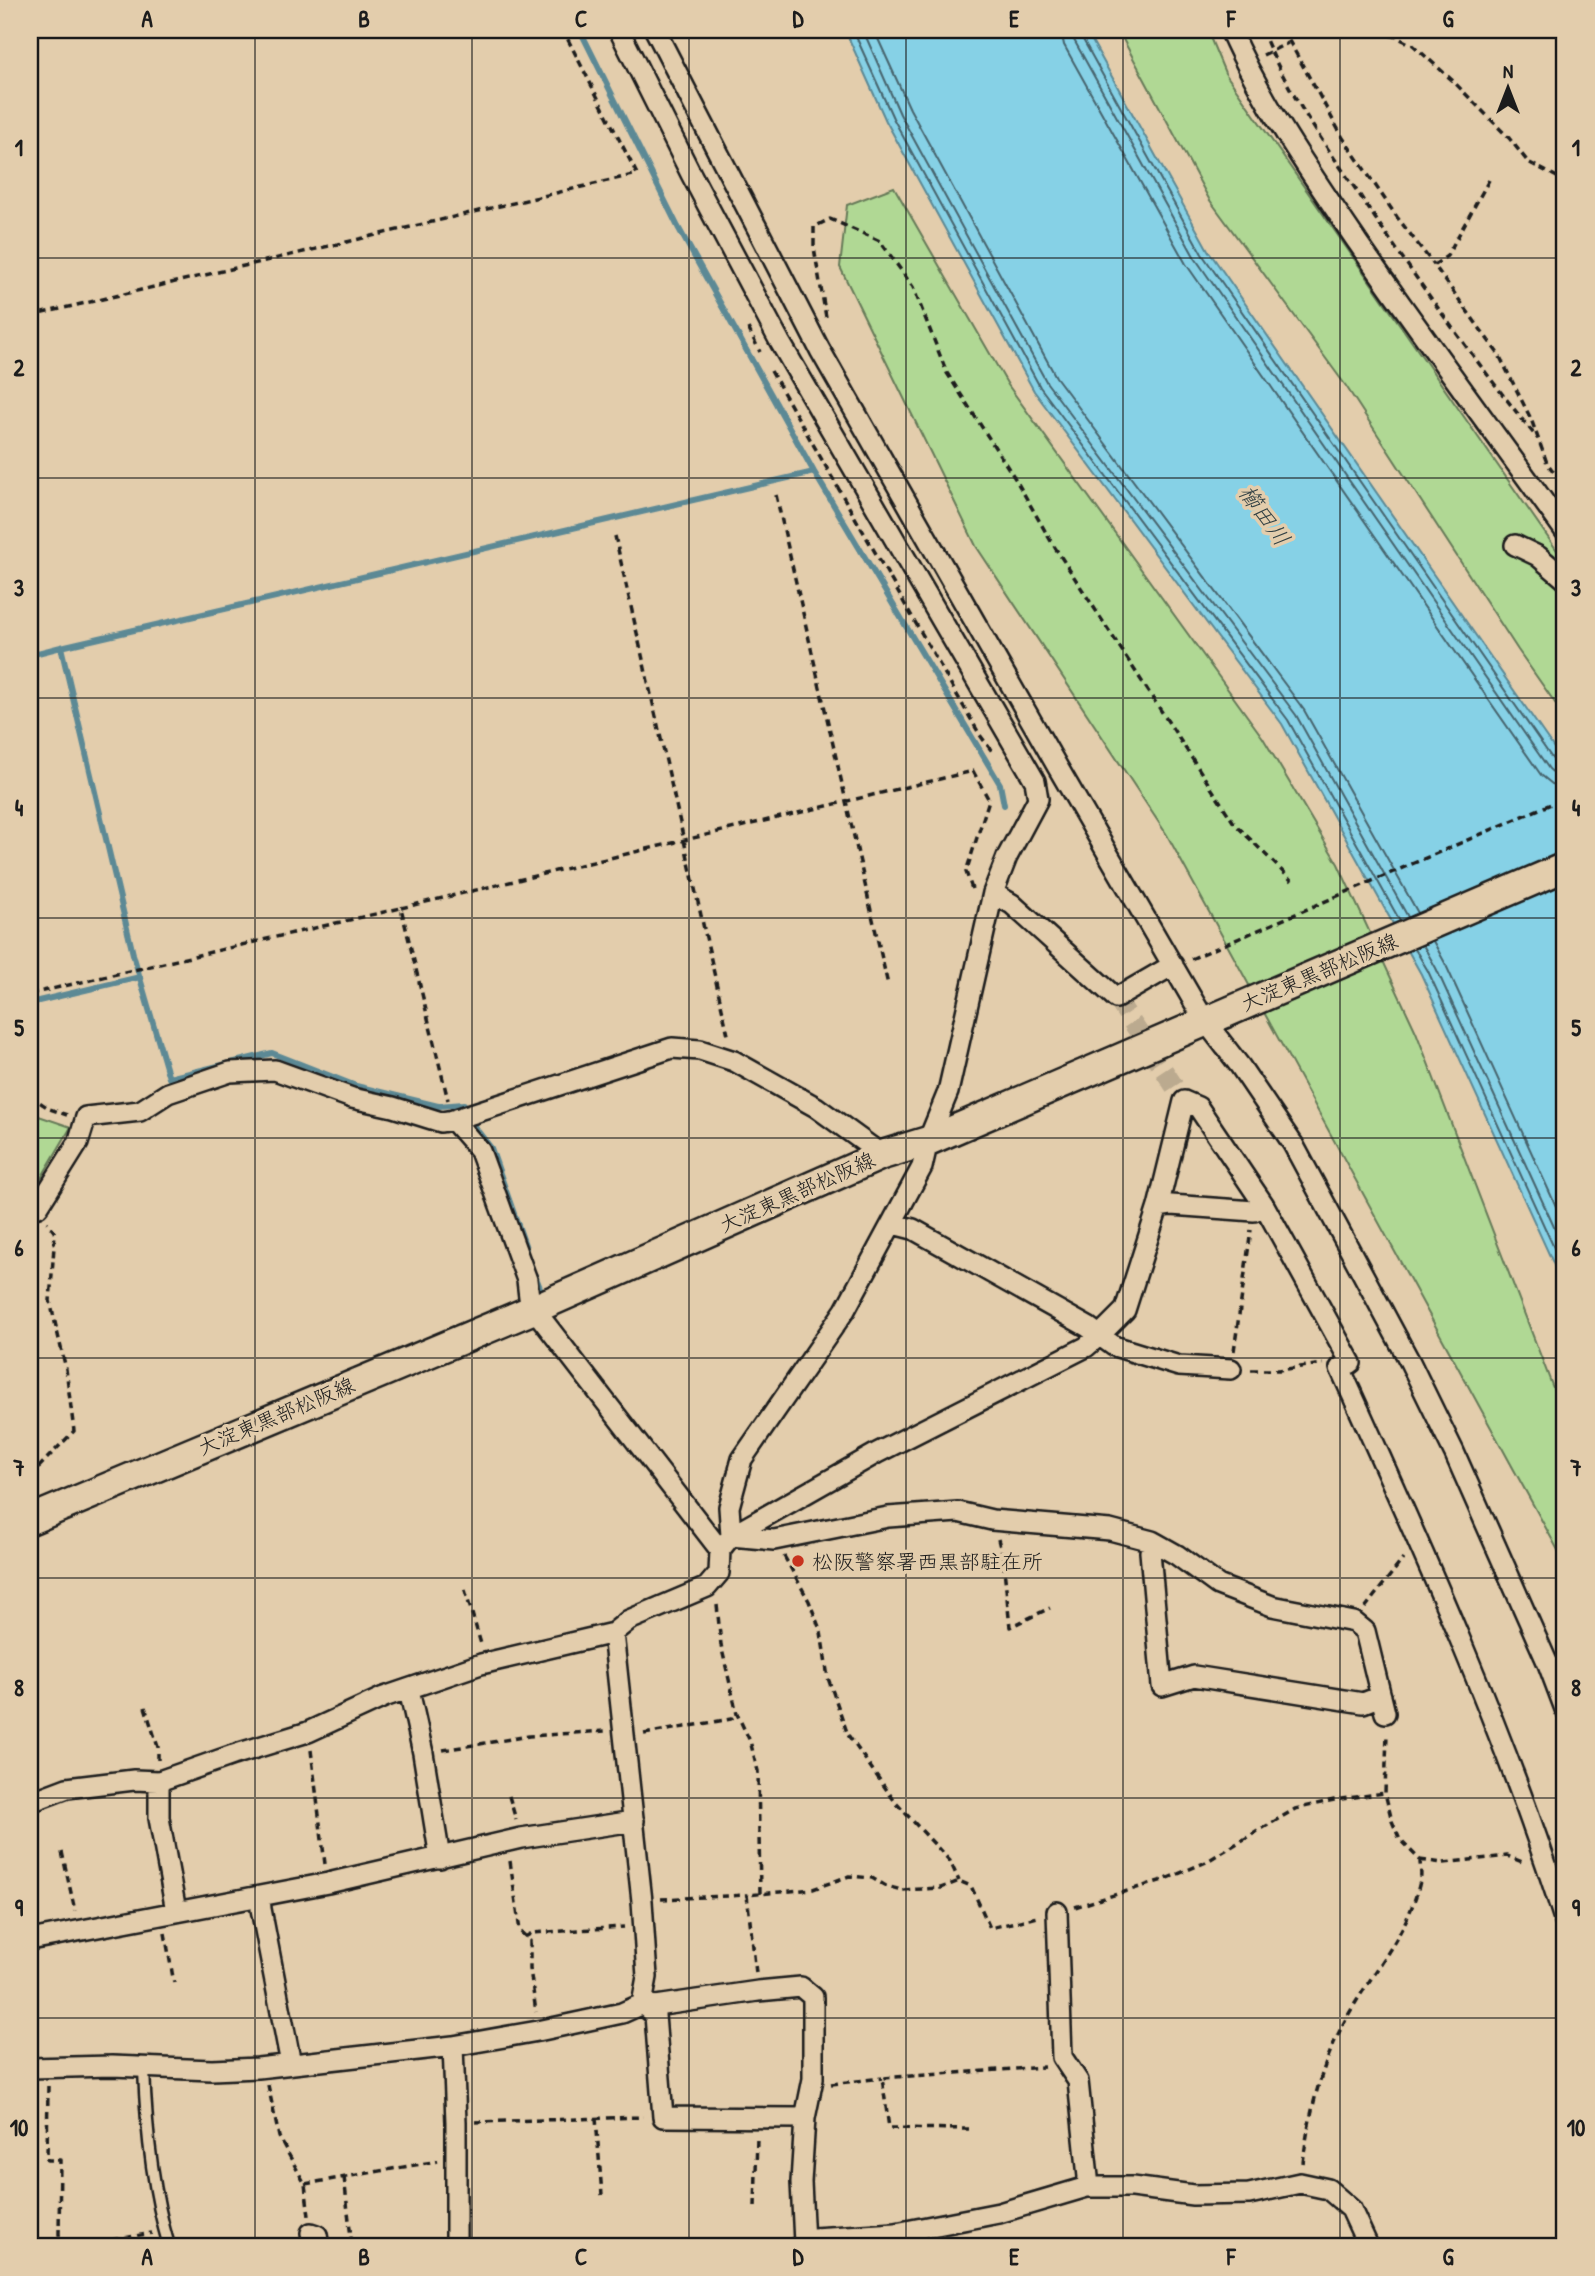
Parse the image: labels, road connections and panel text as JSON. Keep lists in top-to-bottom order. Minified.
{"streets":{"main road":["大淀東黒部松阪線"]},"water":["櫛田川"],"places":["松阪警察署西黒部駐在所"],"north":"top","grid":{"columns":["A","B","C","D","E","F","G"],"rows":["1","2","3","4","5","6","7","8","9","10"]}}
